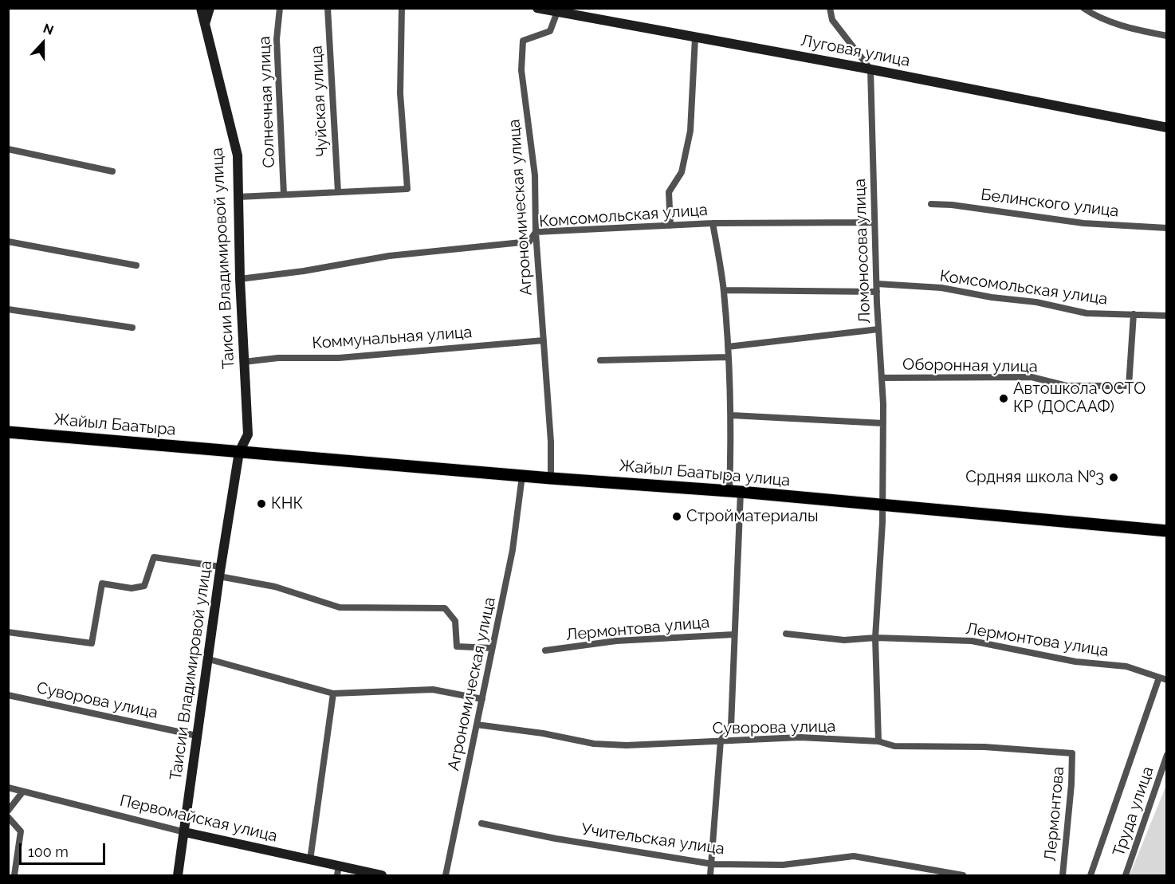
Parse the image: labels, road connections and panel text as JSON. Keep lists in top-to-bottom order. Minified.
{"streets":{"highway":["Жайыл Баатыра","Жайыл Баатыра улица"],"street":["Луговая улица","Чуйская улица","Солнечная улица","Белинского улица","Агрономическая улица","Комсомольская улица","Ломоносова улица","Таисии Владимировой улица","Коммунальная улица","Оборонная улица","Лермонтова улица","Суворова улица","Труда улица","Лермонтова","Первомайская улица","Учительская улица"]},"crossings":[["Луговая улица","Агрономическая улица"],["Луговая улица","Ломоносова улица"],["Агрономическая улица","Комсомольская улица"],["Агрономическая улица","Коммунальная улица"],["Агрономическая улица","Жайыл Баатыра улица"],["Агрономическая улица","Суворова улица"],["Комсомольская улица","Ломоносова улица"],["Комсомольская улица","Таисии Владимировой улица"],["Комсомольская улица","Оборонная улица"],["Ломоносова улица","Оборонная улица"],["Ломоносова улица","Жайыл Баатыра улица"],["Ломоносова улица","Лермонтова улица"],["Ломоносова улица","Суворова улица"],["Таисии Владимировой улица","Коммунальная улица"],["Таисии Владимировой улица","Жайыл Баатыра"],["Таисии Владимировой улица","Жайыл Баатыра улица"],["Таисии Владимировой улица","Суворова улица"],["Таисии Владимировой улица","Первомайская улица"],["Жайыл Баатыра","Жайыл Баатыра улица"],["Суворова улица","Лермонтова"]],"places":["Автошкола ОСТО КР (ДОСААФ)","Срдняя школа №3","КНК","Стройматериалы"],"scale_bar":"100 m","north":"top"}
